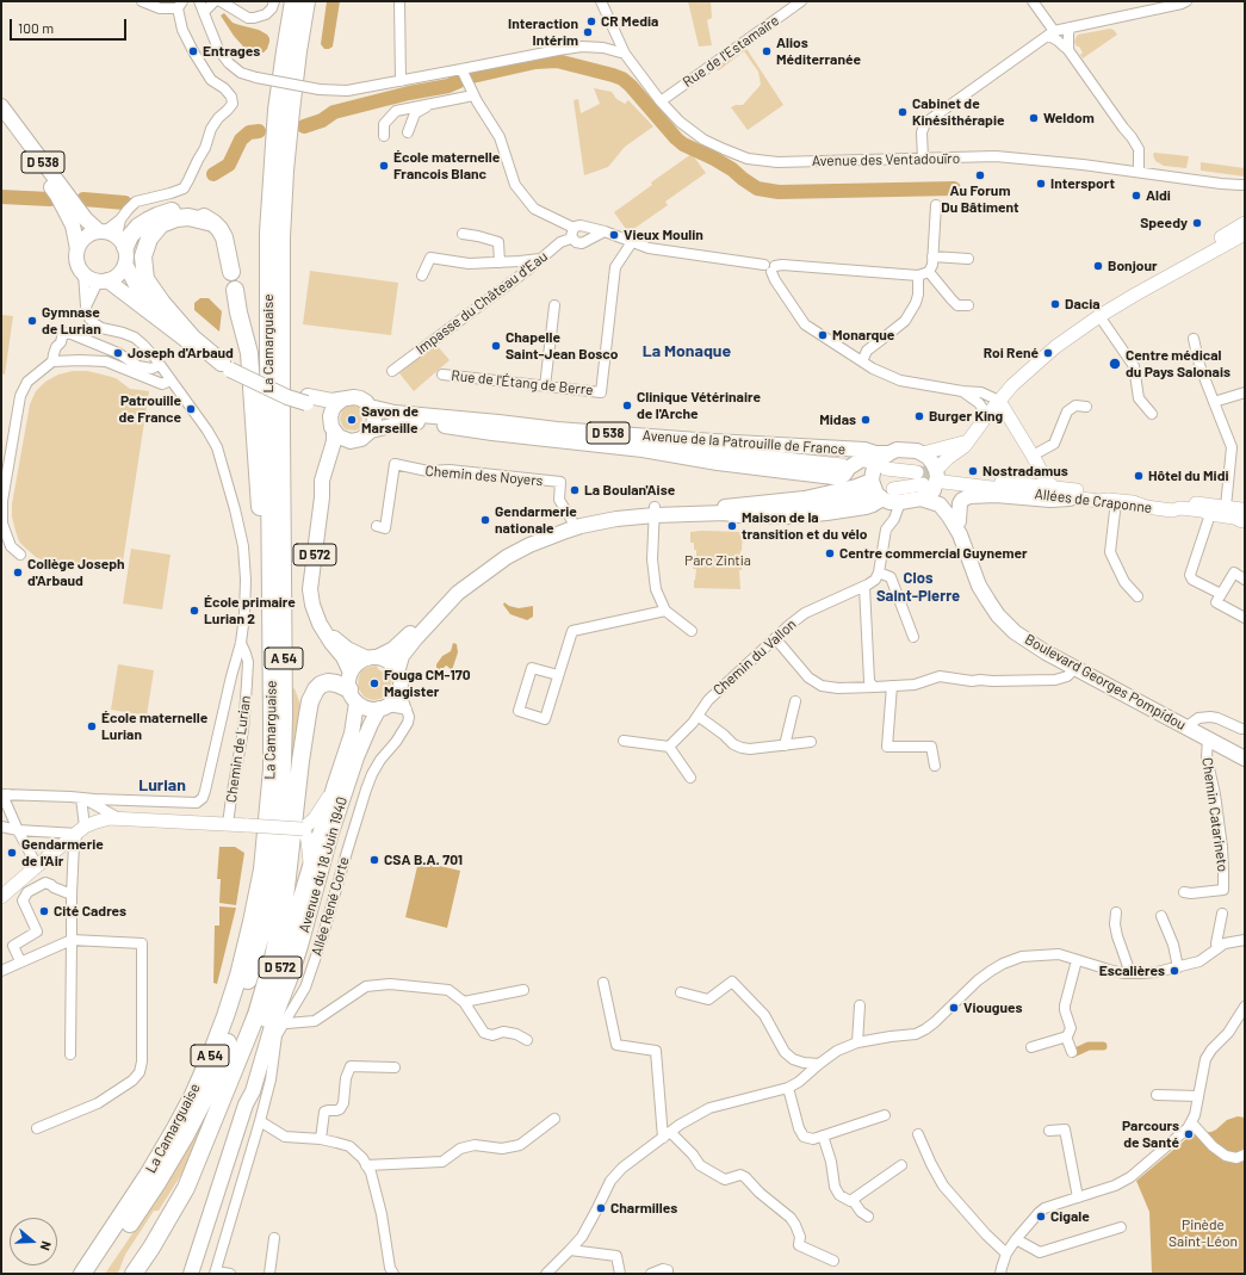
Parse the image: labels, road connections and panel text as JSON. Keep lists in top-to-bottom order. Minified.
{"streets":{"highway":["La Camarguaise","A 54"],"main road":["D 538","Avenue de la Patrouille de France","Allées de Craponne","D 572","Boulevard Georges Pompidou","Avenue du 18 Juin 1940"],"street":["Rue de l'Estamaïre","Avenue des Ventadouïro","Impasse du Château d'Eau","Rue de l'Étang de Berre","Chemin des Noyers","Chemin du Vallon","Chemin de Lurian","Chemin Catarineto","Allée René Corte"]},"crossings":[["Rue de l'Estamaïre","Avenue des Ventadouïro"],["D 538","Avenue de la Patrouille de France"],["D 538","Allées de Craponne"],["D 538","D 572"],["D 538","Boulevard Georges Pompidou"],["Avenue de la Patrouille de France","Allées de Craponne"],["Avenue de la Patrouille de France","D 572"],["Avenue de la Patrouille de France","Boulevard Georges Pompidou"],["Allées de Craponne","Boulevard Georges Pompidou"],["D 572","Avenue du 18 Juin 1940"],["Boulevard Georges Pompidou","Chemin Catarineto"]],"districts":["La Monaque","Clos Saint-Pierre","Lurian"],"parks":["Parc Zintia","Pinède Saint-Léon"],"places":["CR Media","Interaction Intérim","Entrages","Alios Méditerranée","Cabinet de Kinésithérapie","Weldom","École maternelle Francois Blanc","Au Forum Du Bâtiment","Intersport","Aldi","Speedy","Vieux Moulin","Bonjour","Dacia","Gymnase de Lurian","Monarque","Chapelle Saint-Jean Bosco","Joseph d'Arbaud","Roi René","Centre médical du Pays Salonais","Clinique Vétérinaire de l'Arche","Patrouille de France","Burger King","Savon de Marseille","Midas","Nostradamus","Hôtel du Midi","La Boulan'Aise","Gendarmerie nationale","Maison de la transition et du vélo","Centre commercial Guynemer","Collège Joseph d'Arbaud","École primaire Lurian 2","Fouga CM-170 Magister","École maternelle Lurian","Gendarmerie de l'Air","CSA B.A. 701","Cité Cadres","Escalières","Viougues","Parcours de Santé","Charmilles","Cigale"],"scale_bar":"100 m","north":"right"}
